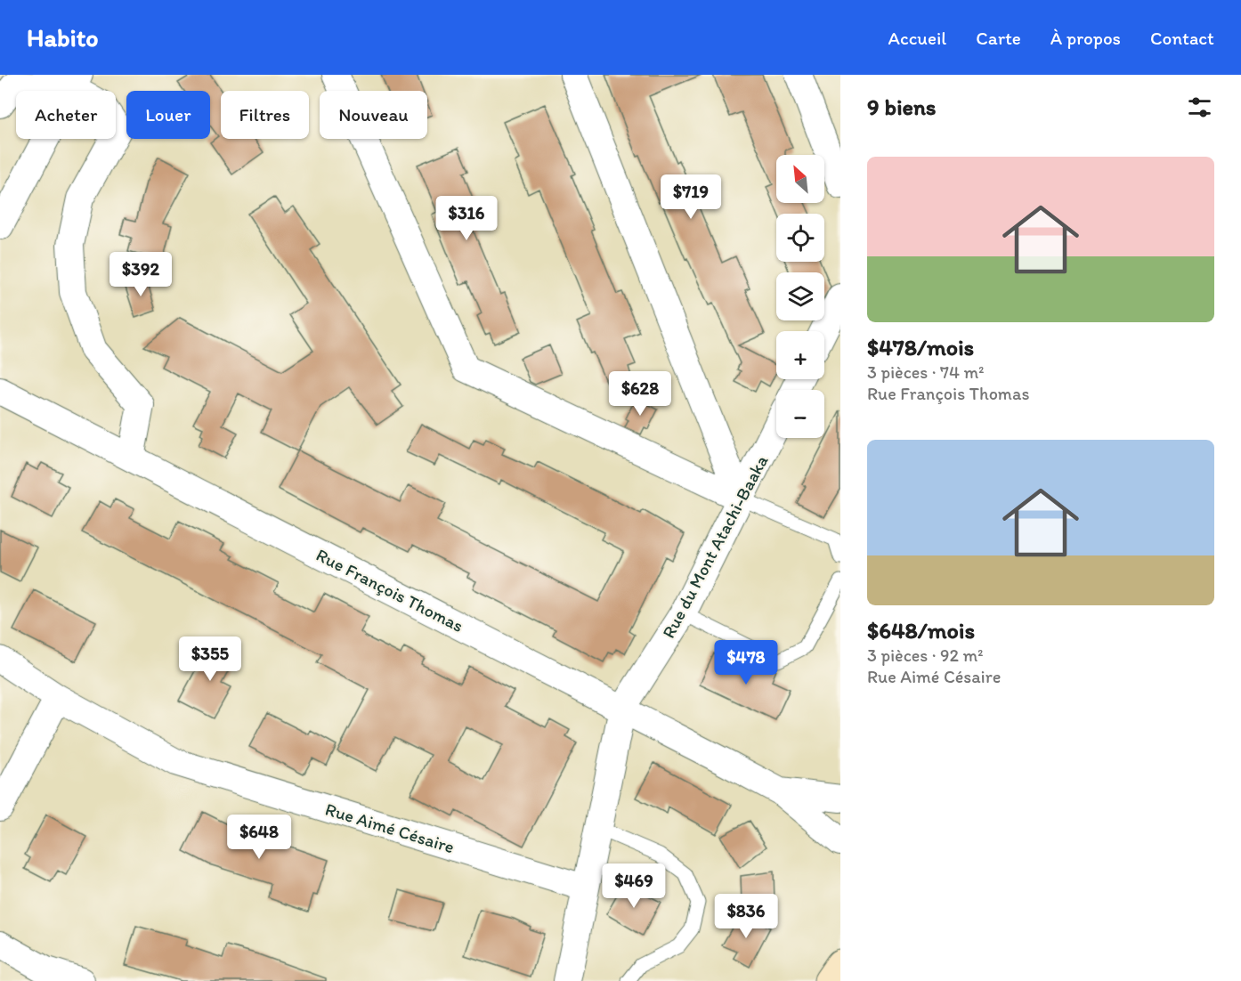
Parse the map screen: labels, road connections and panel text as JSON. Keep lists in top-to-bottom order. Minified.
{"streets":{"street":["Rue du Mont Atachi-Baaka","Rue François Thomas","Rue Aimé Césaire"]},"crossings":[["Rue du Mont Atachi-Baaka","Rue François Thomas"]],"north":"top left","page":{"header":"Habito","nav":["Accueil","Carte","À propos","Contact"],"heading":"9 biens","chip":["Acheter","Louer","Filtres","Nouveau"],"list":[{"name":"$478/mois","note":"3 pièces · 74 m² · Rue François Thomas"},{"name":"$648/mois","note":"3 pièces · 92 m² · Rue Aimé Césaire"}],"map_buttons":["+","−"],"price":["$719","$316","$392","$628","$355","$478","$648","$469","$836"]}}
